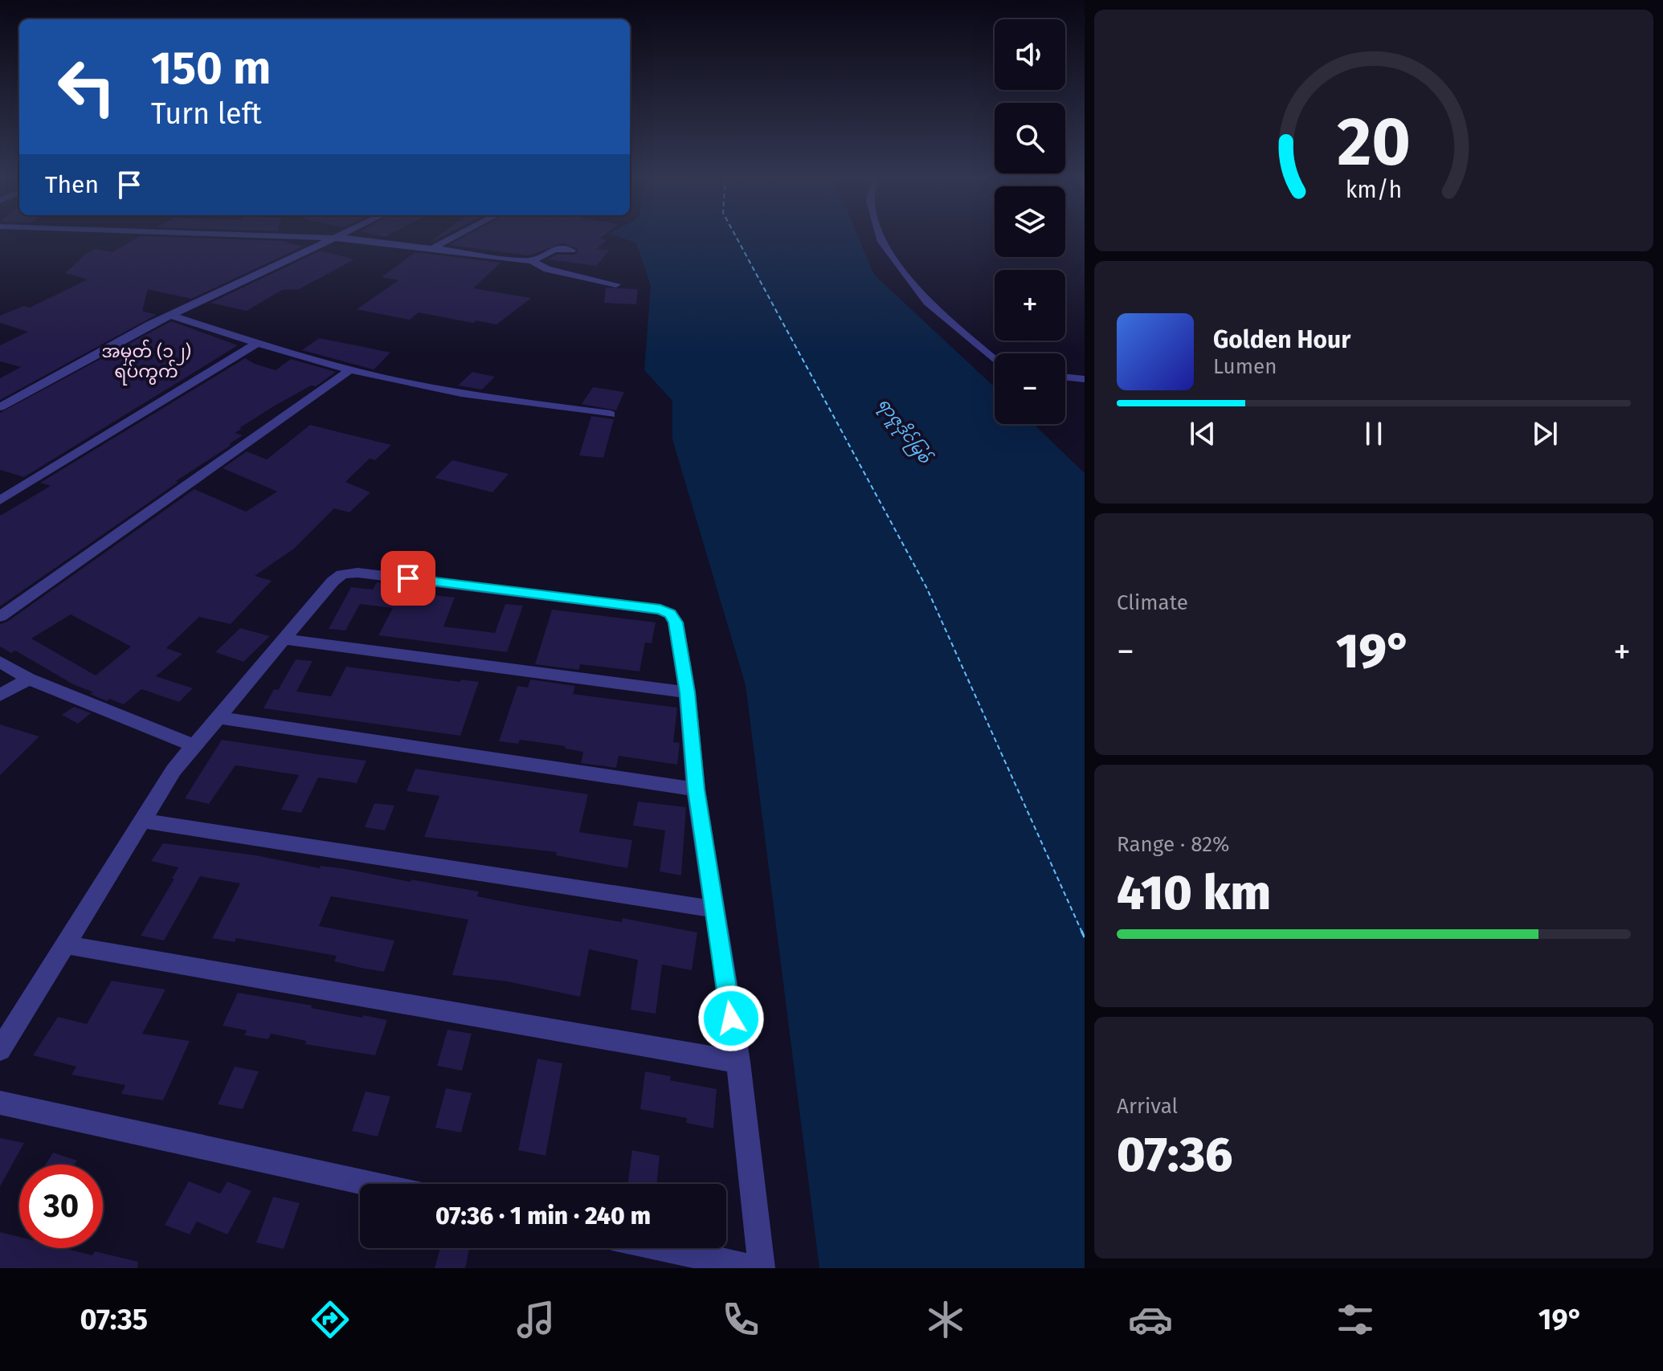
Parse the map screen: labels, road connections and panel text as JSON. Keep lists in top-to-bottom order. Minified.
{"districts":["အမှတ် (၁၂) ရပ်ကွက်"],"water":["ရာဇူဒိုင်မြစ်"],"page":{"map_buttons":["+","−"],"turn":["150 m","Turn left"],"then":"Then","song":["Golden Hour","Lumen"],"tile":["Climate",["Range · 82%","410 km"],["Arrival","07:36"]],"heat":["−","19°","+"],"limit":"30","trip":"07:36 · 1 min · 240 m","tabs":["07:35","19°"],"gauge":["20","km/h"]}}
